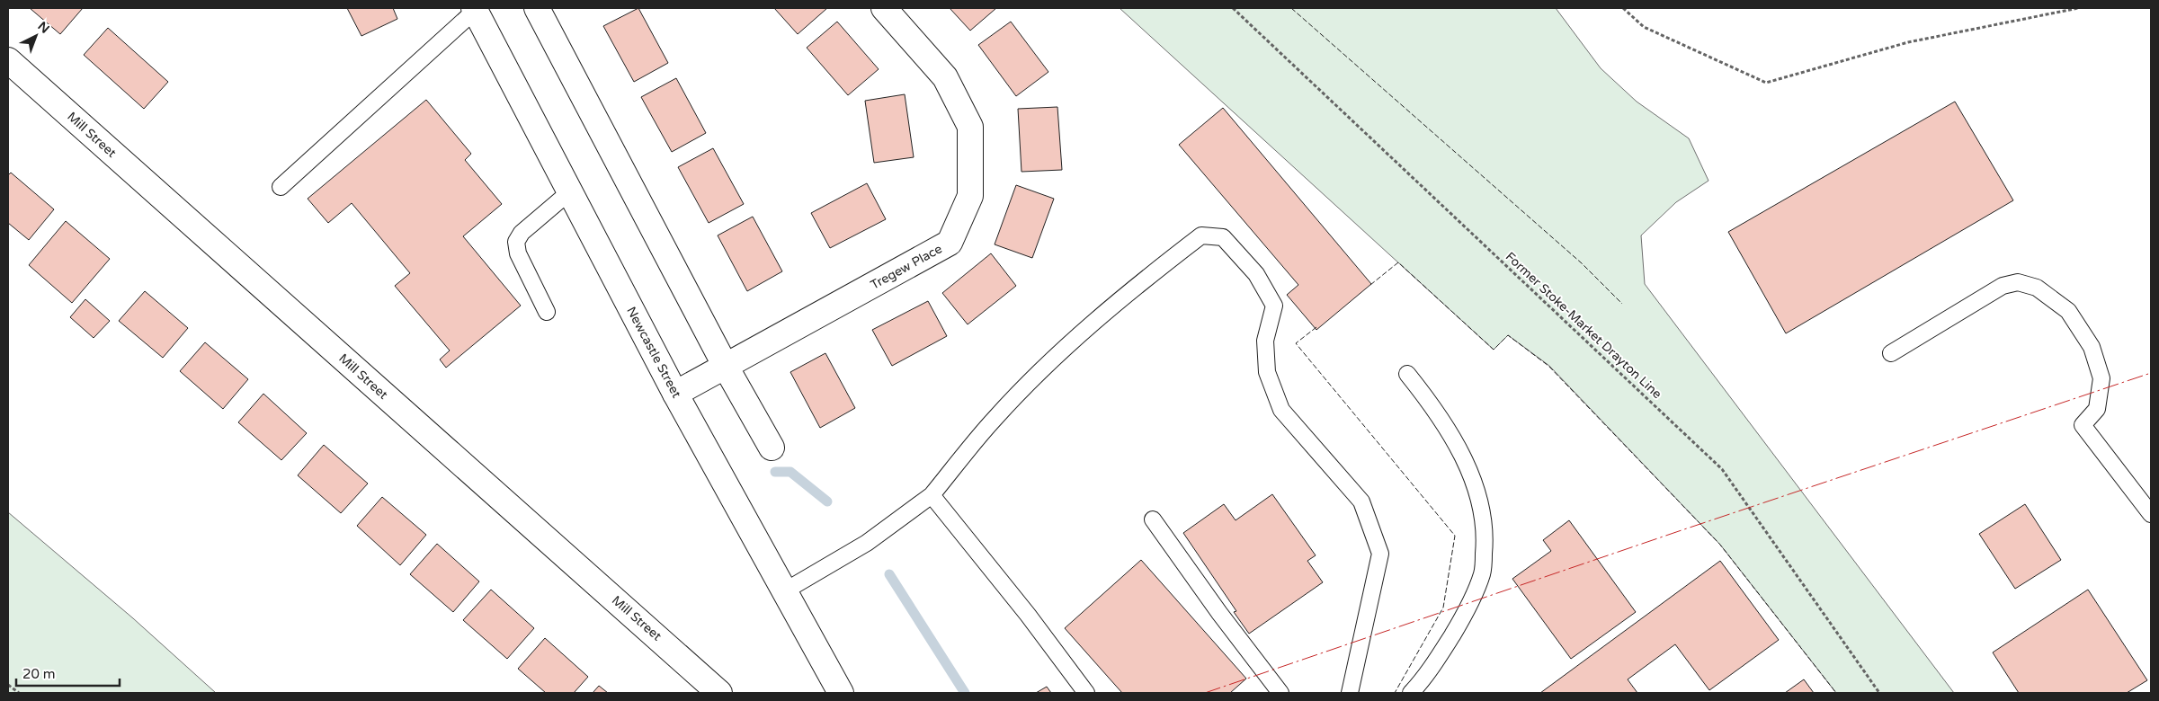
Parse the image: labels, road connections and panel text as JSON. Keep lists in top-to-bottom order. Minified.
{"streets":{"street":["Mill Street","Tregew Place","Newcastle Street"],"path":["Former Stoke-Market Drayton Line"]},"crossings":[["Tregew Place","Newcastle Street"]],"scale_bar":"20 m","north":"top right"}
